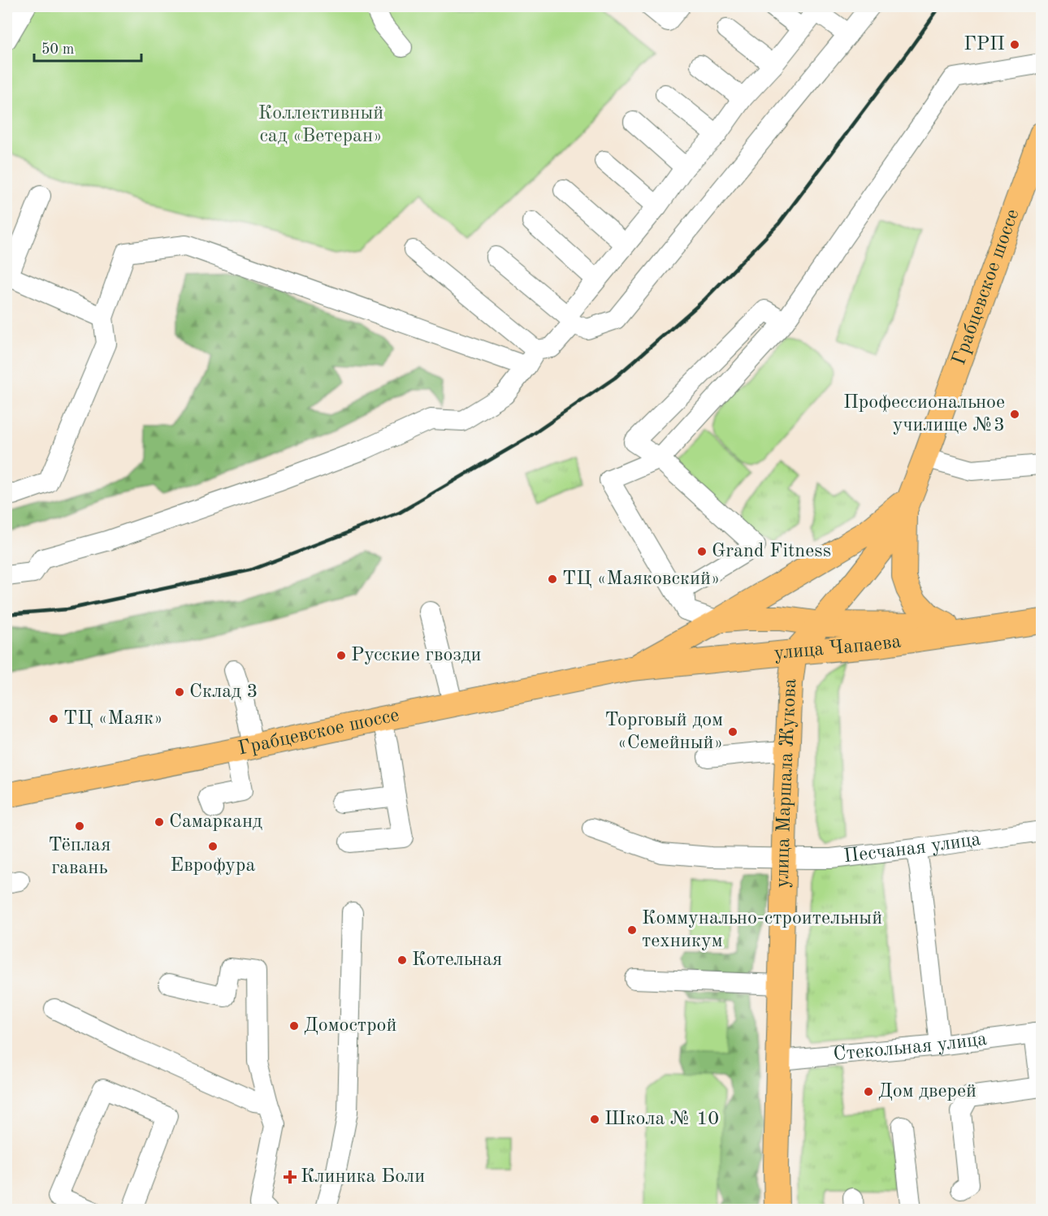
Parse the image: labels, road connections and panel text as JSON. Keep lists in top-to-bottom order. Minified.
{"streets":{"main road":["Грабцевское шоссе","улица Чапаева","улица Маршала Жукова"],"street":["Песчаная улица","Стекольная улица"]},"crossings":[["Грабцевское шоссе","улица Чапаева"],["Грабцевское шоссе","улица Маршала Жукова"],["улица Чапаева","улица Маршала Жукова"],["улица Маршала Жукова","Песчаная улица"],["улица Маршала Жукова","Стекольная улица"]],"parks":["Коллективный сад «Ветеран»"],"places":{"other":["ГРП","Профессиональное училище №3","Grand Fitness","ТЦ «Маяковский»","Русские гвозди","Склад 3","ТЦ «Маяк»","Торговый дом «Семейный»","Самарканд","Тёплая гавань","Еврофура","Коммунально-строительный техникум","Котельная","Домострой","Дом дверей","Школа № 10"],"health":["Клиника Боли"]},"scale_bar":"50 m"}
